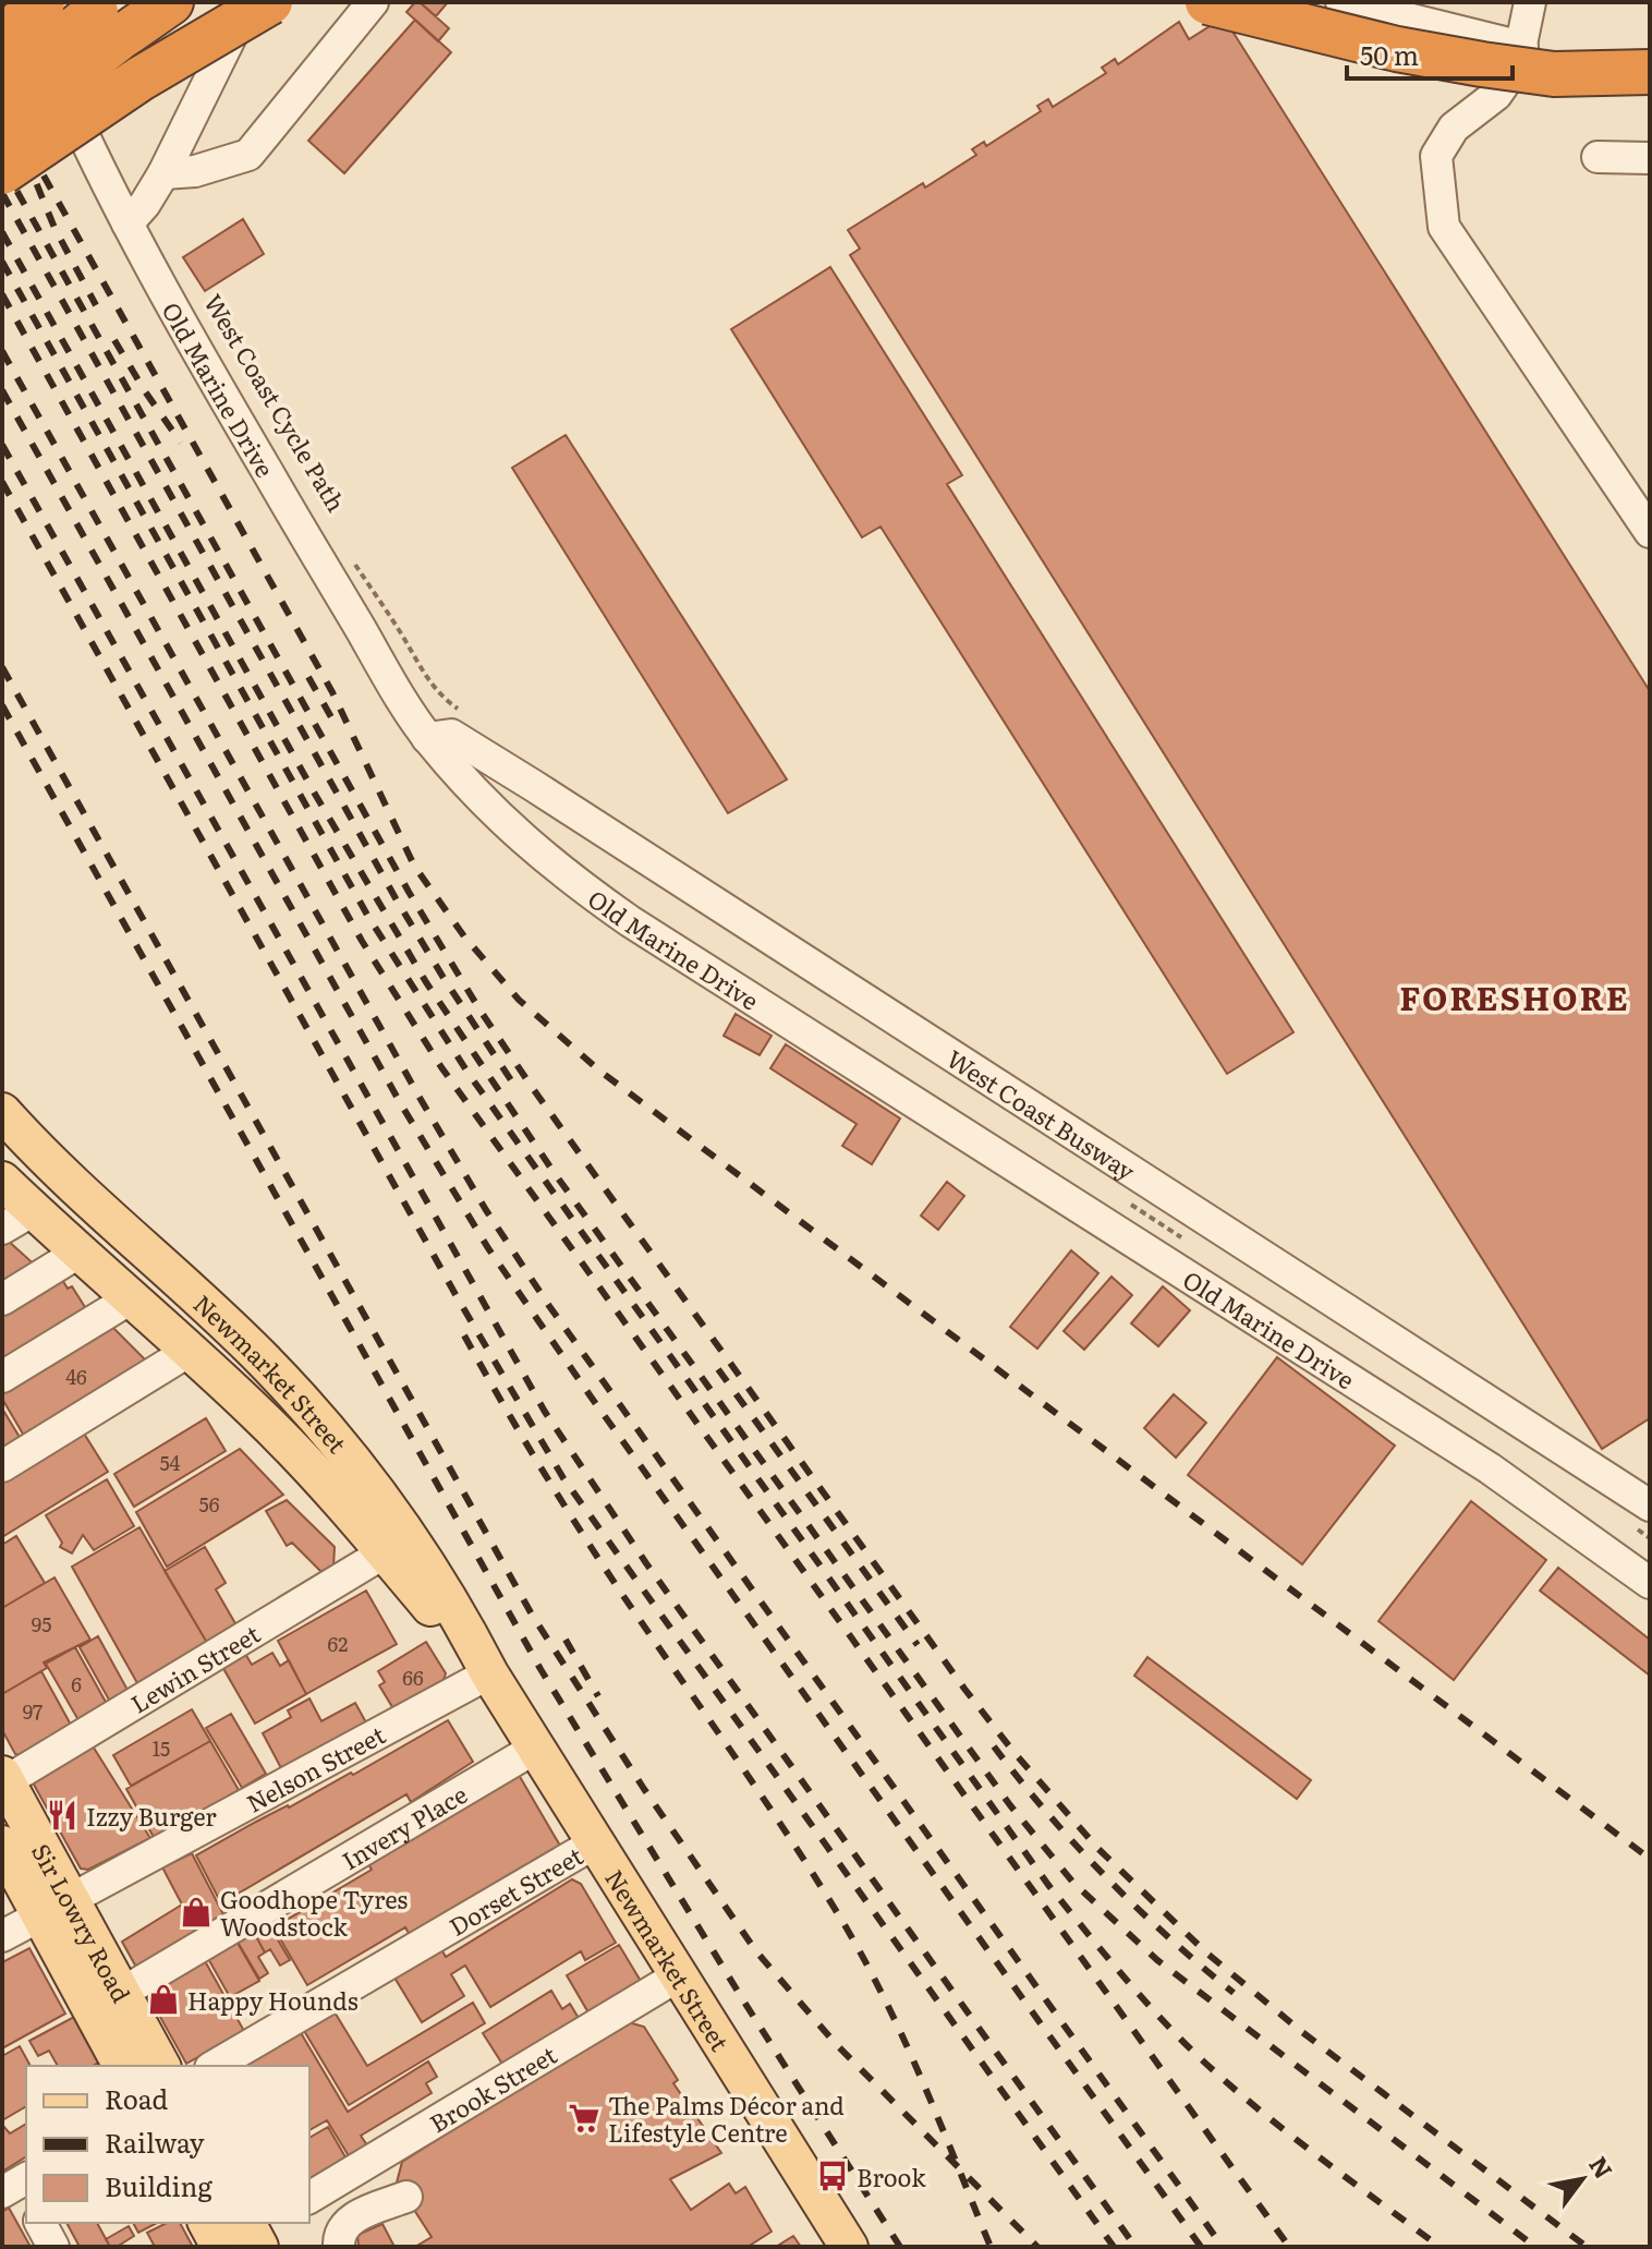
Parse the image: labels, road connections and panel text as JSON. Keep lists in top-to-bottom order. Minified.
{"streets":{"main road":["Newmarket Street","Sir Lowry Road"],"street":["Old Marine Drive","West Coast Busway","Lewin Street","Nelson Street","Invery Place","Dorset Street","Brook Street"]},"crossings":[["Old Marine Drive","West Coast Busway"],["Newmarket Street","Lewin Street"],["Newmarket Street","Nelson Street"],["Newmarket Street","Invery Place"],["Newmarket Street","Dorset Street"],["Newmarket Street","Brook Street"],["Lewin Street","Sir Lowry Road"],["Nelson Street","Sir Lowry Road"],["Invery Place","Sir Lowry Road"]],"districts":["FORESHORE"],"places":{"restaurant":["Izzy Burger"],"shop":["Goodhope Tyres Woodstock","Happy Hounds"],"supermarket":["The Palms Décor and Lifestyle Centre"],"bus stop":["Brook"]},"house_numbers":["46","54","56","95","62","66","6","97","15"],"legend":["Road","Railway","Building"],"scale_bar":"50 m","north":"top right"}
